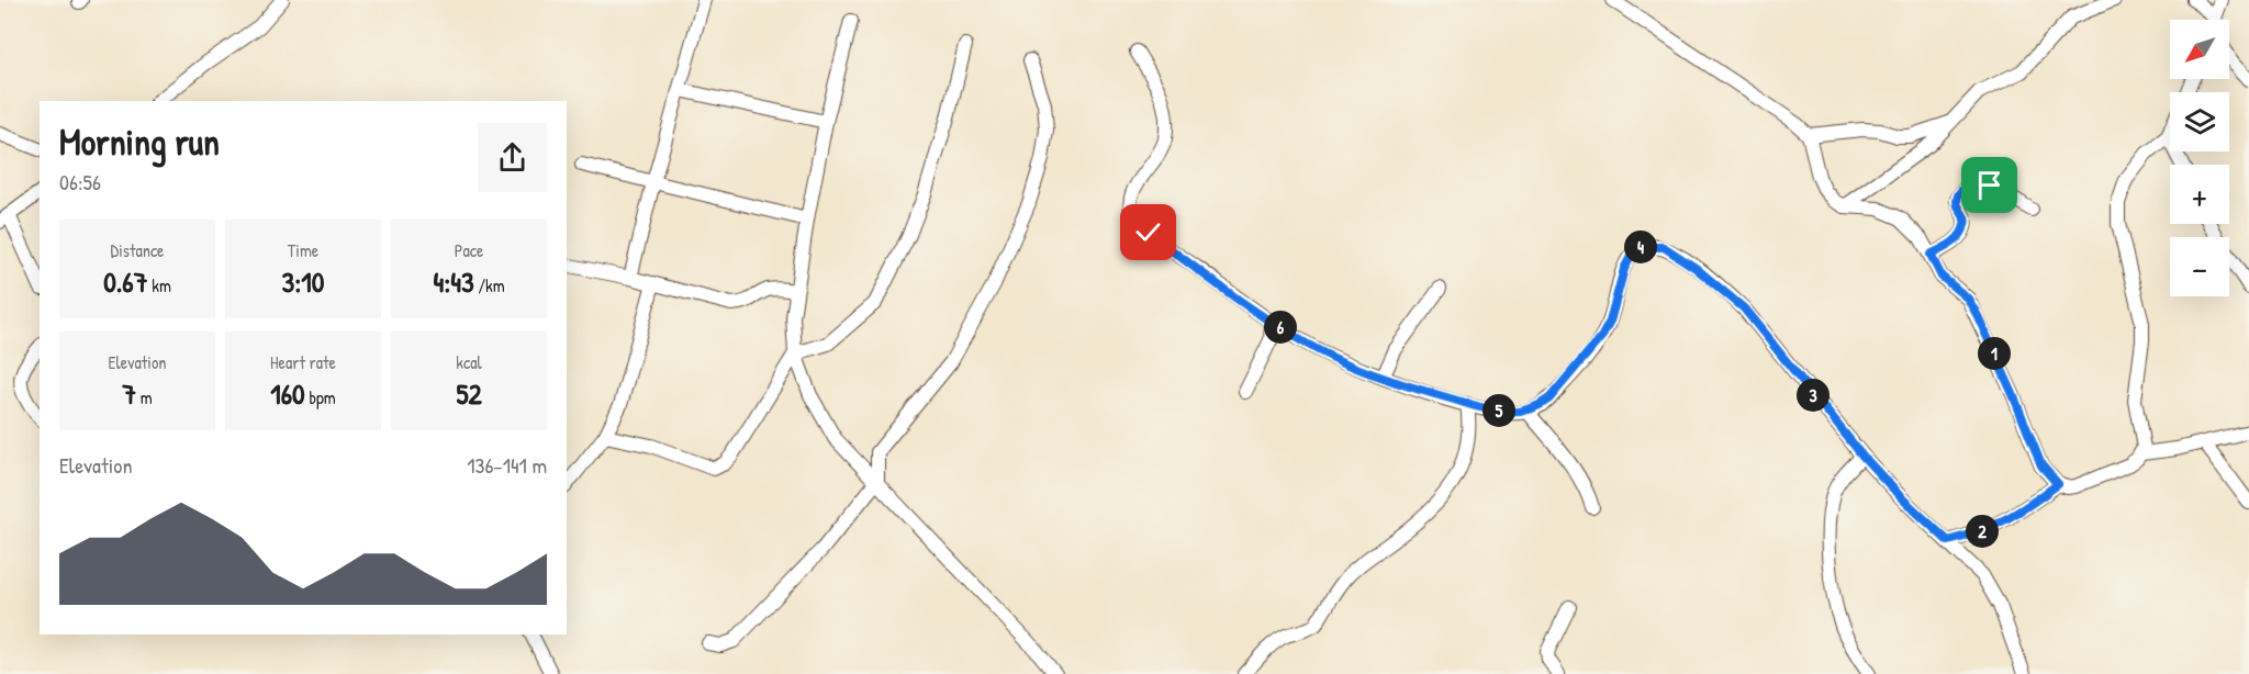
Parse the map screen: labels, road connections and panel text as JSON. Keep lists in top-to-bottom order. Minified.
{"north":"bottom left","page":{"map_buttons":["+","−"],"heading":["Morning run","06:56"],"stats":[["Distance","0.67 km"],["Time","3:10"],["Pace","4:43 /km"],["Elevation","7 m"],["Heart rate","160 bpm"],["kcal","52"]],"pins":["4","6","1","3","5","2"],"chart":["Elevation","136–141 m"]}}
